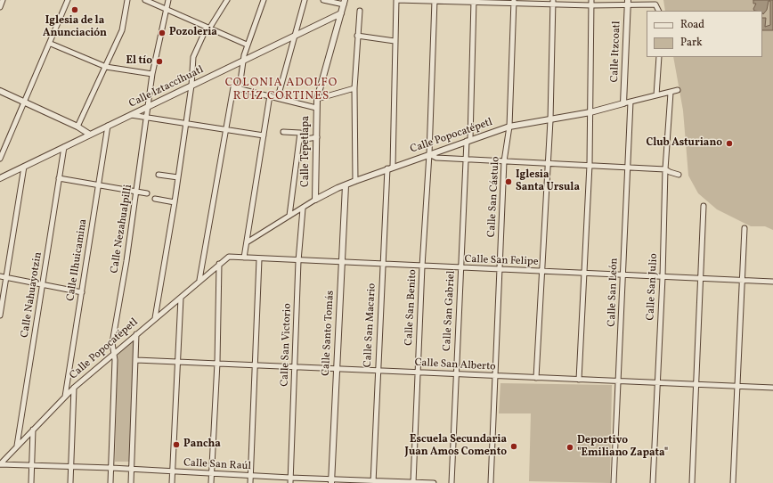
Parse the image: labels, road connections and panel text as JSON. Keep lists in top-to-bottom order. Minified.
{"streets":{"street":["Calle Itzcoatl","Calle Iztaccíhuatl","Calle Popocatépetl","Calle Tepetlapa","Calle San Cástulo","Calle Nezahualpilli","Calle Ilhuicamina","Calle San Felipe","Calle San Julio","Calle San León","Calle Nahuayotzin","Calle San Benito","Calle San Gabriel","Calle San Macario","Calle Santo Tomás","Calle San Victorio","Calle San Alberto","Calle San Raúl"]},"crossings":[["Calle Itzcoatl","Calle Popocatépetl"],["Calle Iztaccíhuatl","Calle Tepetlapa"],["Calle Iztaccíhuatl","Calle Nezahualpilli"],["Calle Iztaccíhuatl","Calle Ilhuicamina"],["Calle Iztaccíhuatl","Calle Nahuayotzin"],["Calle Popocatépetl","Calle Tepetlapa"],["Calle Popocatépetl","Calle San Cástulo"],["Calle Popocatépetl","Calle Nezahualpilli"],["Calle Popocatépetl","Calle Ilhuicamina"],["Calle Popocatépetl","Calle San Felipe"],["Calle Popocatépetl","Calle San Julio"],["Calle Popocatépetl","Calle San León"],["Calle Popocatépetl","Calle Nahuayotzin"],["Calle Popocatépetl","Calle San Benito"],["Calle Popocatépetl","Calle San Gabriel"],["Calle Popocatépetl","Calle San Macario"],["Calle Popocatépetl","Calle Santo Tomás"],["Calle Popocatépetl","Calle San Victorio"],["Calle Popocatépetl","Calle San Raúl"],["Calle San Cástulo","Calle San Felipe"],["Calle San Cástulo","Calle San Alberto"],["Calle Nezahualpilli","Calle San Raúl"],["Calle San Felipe","Calle San Julio"],["Calle San Felipe","Calle San León"],["Calle San Felipe","Calle San Benito"],["Calle San Felipe","Calle San Gabriel"],["Calle San Felipe","Calle San Macario"],["Calle San Felipe","Calle Santo Tomás"],["Calle San Felipe","Calle San Victorio"],["Calle San Julio","Calle San Alberto"],["Calle San León","Calle San Alberto"],["Calle San Benito","Calle San Alberto"],["Calle San Benito","Calle San Raúl"],["Calle San Gabriel","Calle San Alberto"],["Calle San Macario","Calle San Alberto"],["Calle San Macario","Calle San Raúl"],["Calle Santo Tomás","Calle San Alberto"],["Calle Santo Tomás","Calle San Raúl"],["Calle San Victorio","Calle San Alberto"],["Calle San Victorio","Calle San Raúl"]],"districts":["COLONIA ADOLFO RUÍZ CORTINES"],"places":["Iglesia de la Anunciación","Pozoleria","El tío","Club Asturiano","Iglesia Santa Ursula","Pancha","Escuela Secundaria Juan Amos Comento","Deportivo \"Emiliano Zapata\""],"legend":["Road","Park"]}
